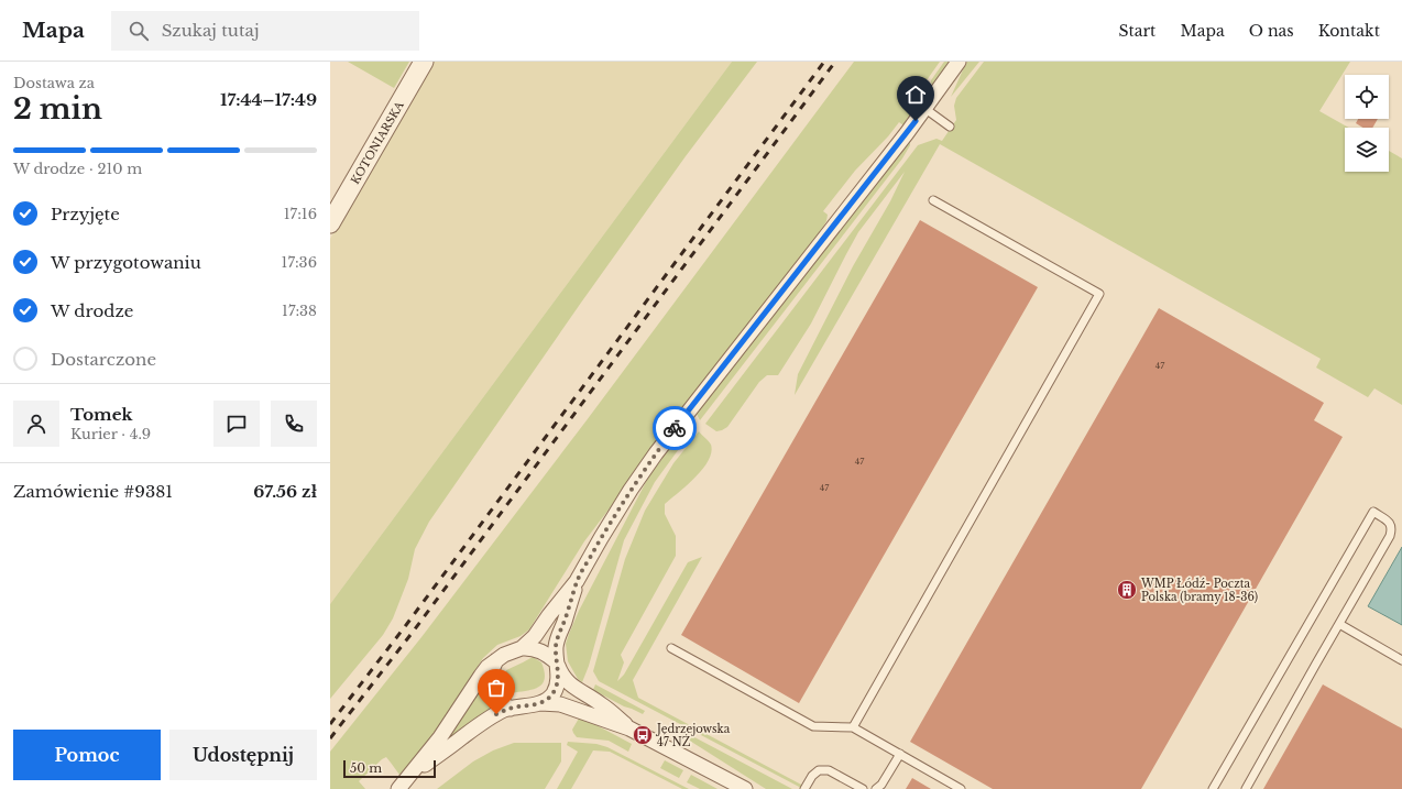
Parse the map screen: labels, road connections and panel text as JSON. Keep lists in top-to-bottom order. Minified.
{"streets":{"street":["KOTONIARSKA"]},"places":{"building":["WMP Łódź- Poczta Polska (bramy 18-36)"],"bus stop":["Jędrzejowska 47 NŻ"]},"house_numbers":["47","47","47"],"scale_bar":"50 m","page":{"header":"Mapa","search":"Szukaj tutaj","nav":["Start","Mapa","O nas","Kontakt"],"heading":["2 min","Dostawa za","17:44–17:49"],"panel":["Tomek","Kurier · 4.9","Zamówienie #9381","67.56 zł"],"bar":"W drodze · 210 m","list":[["Przyjęte","17:16"],["W przygotowaniu","17:36"],["W drodze","17:38"],"Dostarczone"],"buttons":["Pomoc","Udostępnij"],"scale":"50 m"}}
